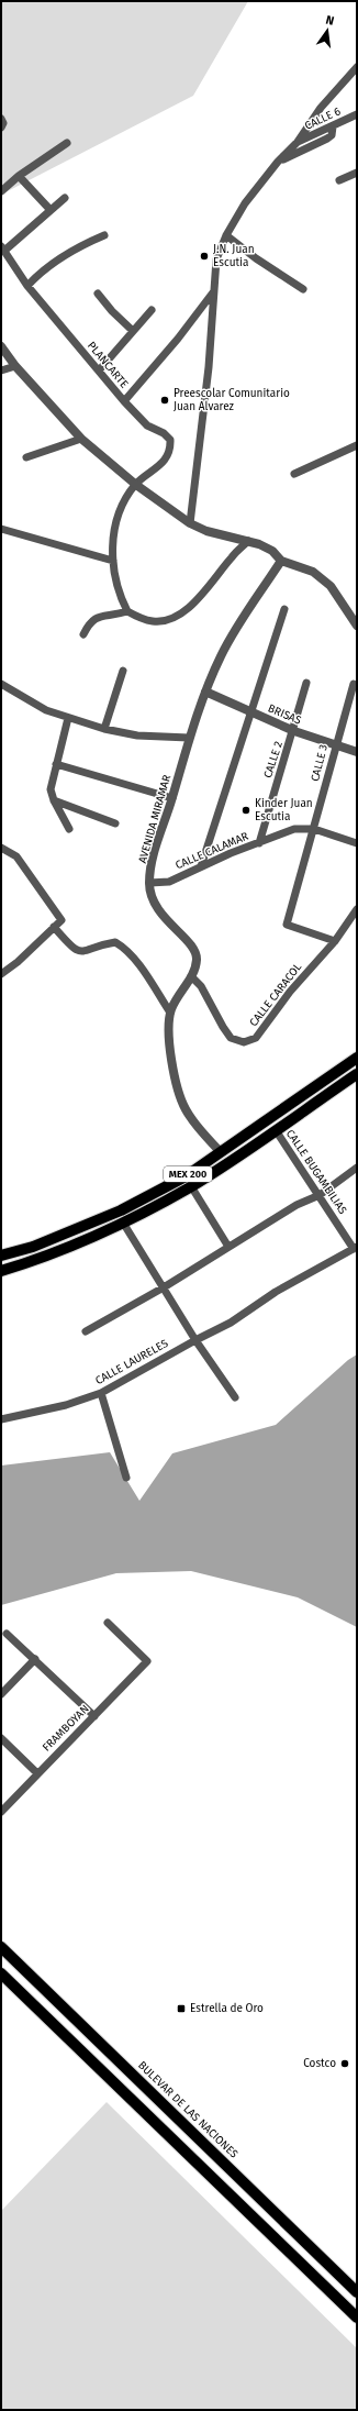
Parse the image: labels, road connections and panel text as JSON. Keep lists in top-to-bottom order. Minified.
{"streets":{"main road":["MEX 200","BULEVAR DE LAS NACIONES"],"street":["CALLE 6","PLANCARTE","BRISAS","CALLE 2","CALLE 3","AVENIDA MIRAMAR","CALLE CALAMAR","CALLE CARACOL","CALLE BUGAMBILIAS","CALLE LAURELES","FRAMBOYAN"]},"crossings":[["BRISAS","CALLE 2"],["BRISAS","CALLE 3"],["BRISAS","AVENIDA MIRAMAR"],["CALLE 2","CALLE CALAMAR"],["CALLE 3","CALLE CALAMAR"],["CALLE 3","CALLE CARACOL"],["AVENIDA MIRAMAR","CALLE CALAMAR"],["AVENIDA MIRAMAR","CALLE CARACOL"],["AVENIDA MIRAMAR","MEX 200"],["CALLE BUGAMBILIAS","MEX 200"],["CALLE BUGAMBILIAS","CALLE LAURELES"]],"places":{"other":["J.N. Juan Escutia","Preescolar Comunitario Juan Alvarez","Kinder Juan Escutia","Costco"],"transit":["Estrella de Oro"]},"north":"top"}
